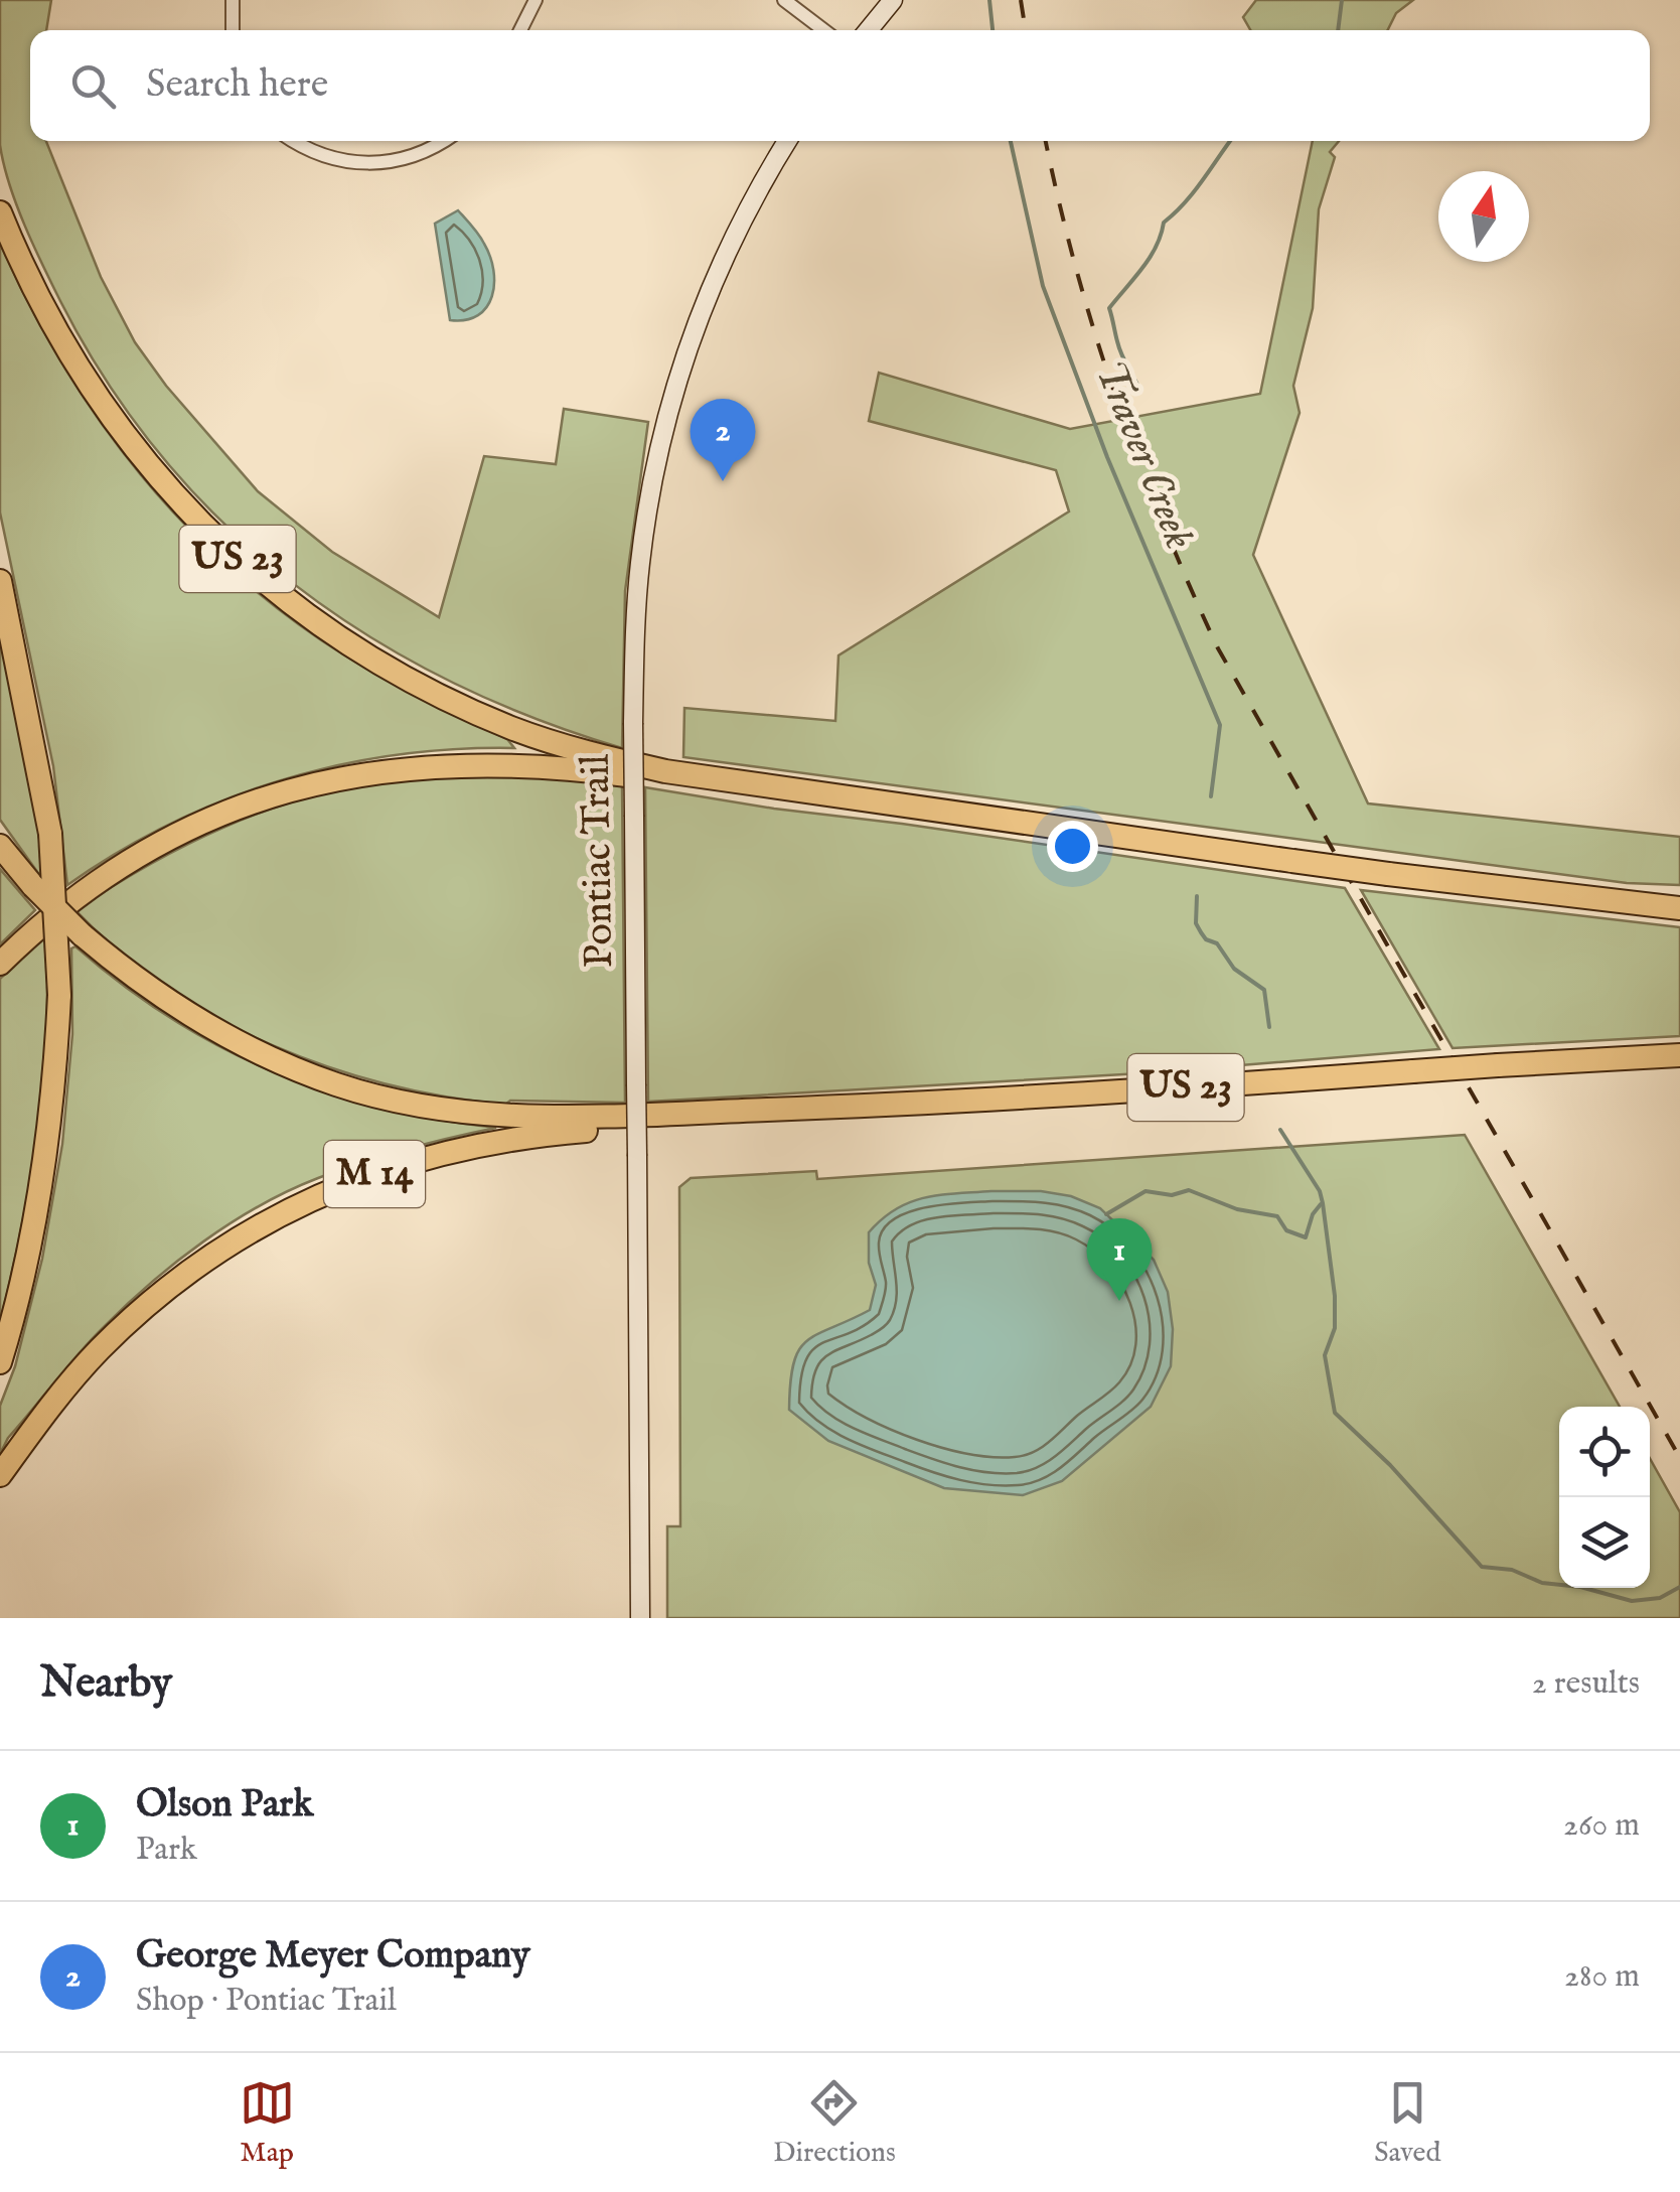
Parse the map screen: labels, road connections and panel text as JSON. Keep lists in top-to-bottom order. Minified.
{"streets":{"highway":["US 23","M 14"],"main road":["Pontiac Trail"]},"crossings":[["US 23","M 14"]],"water":["Traver Creek"],"north":"top","page":{"search":"Search here","pins":["2","1"],"heading":["Nearby","2 results"],"list":[{"mark":"1","name":"Olson Park","note":"Park","value":"260 m"},{"mark":"2","name":"George Meyer Company","note":"Shop · Pontiac Trail","value":"280 m"}],"nav":["Map","Directions","Saved"]}}
